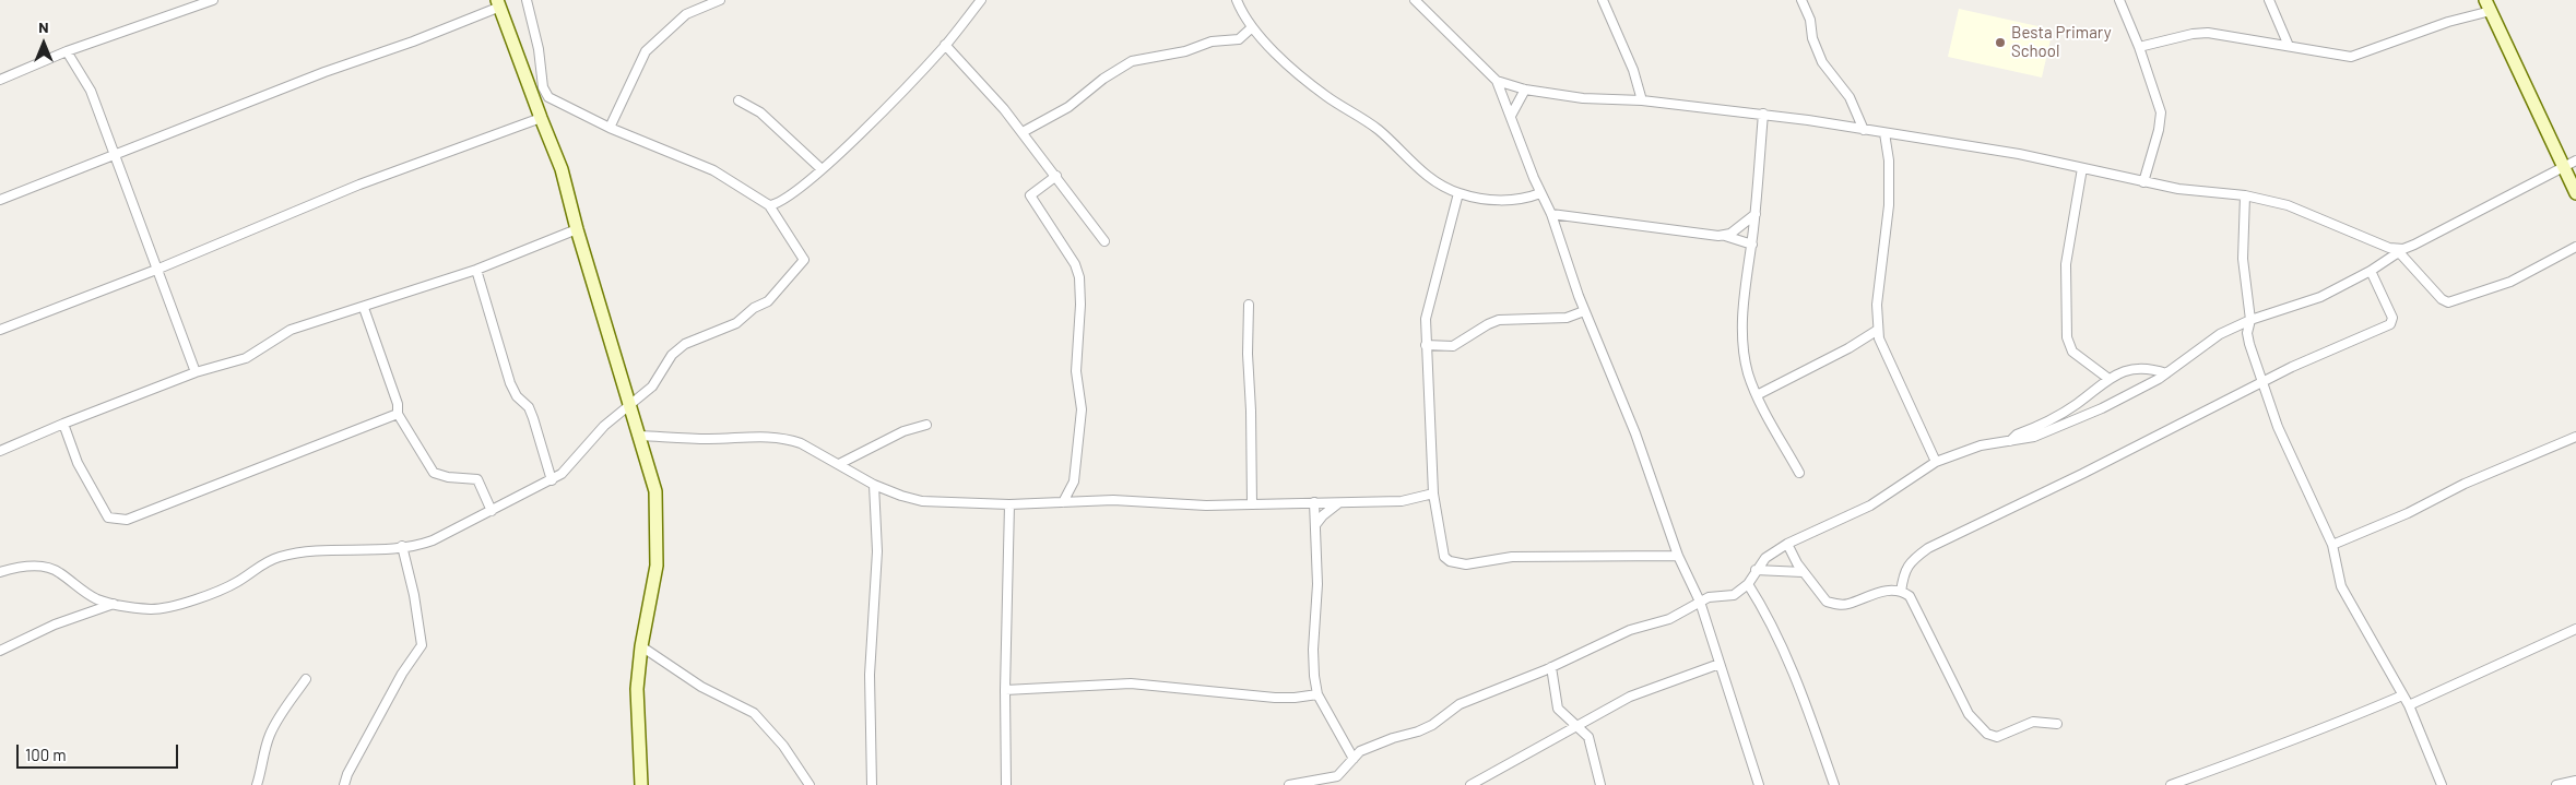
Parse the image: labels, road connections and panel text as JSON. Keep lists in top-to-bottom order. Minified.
{"places":["Besta Primary School"],"scale_bar":"100 m","north":"top"}
